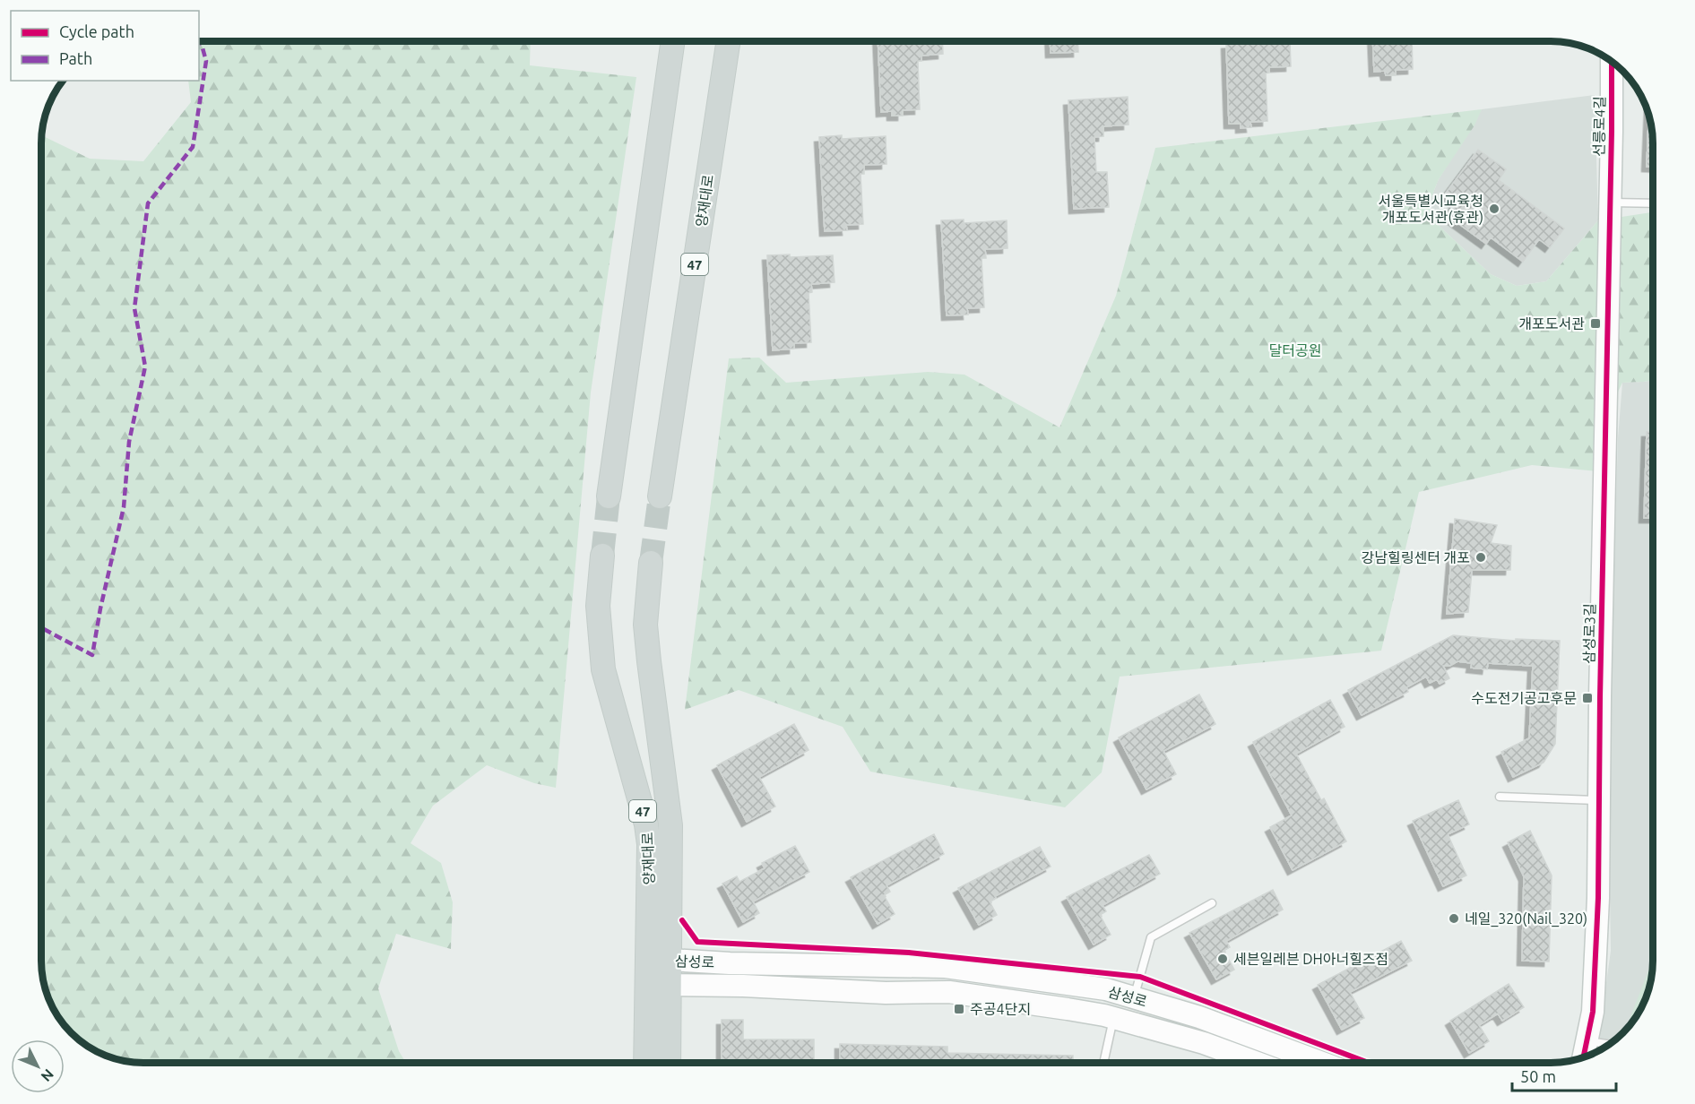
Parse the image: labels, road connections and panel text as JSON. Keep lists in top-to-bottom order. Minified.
{"streets":{"main road":["선릉로4길","양재대로","47","삼성로3길","삼성로"]},"crossings":[["선릉로4길","삼성로3길"],["양재대로","삼성로"]],"parks":["달터공원"],"places":{"other":["서울특별시교육청 개포도서관(휴관)","강남힐링센터 개포","네일_320(Nail_320)","세븐일레븐 DH아너힐즈점"],"transit":["개포도서관","수도전기공고후문","주공4단지"]},"legend":["Cycle path","Path"],"scale_bar":"50 m","north":"bottom right"}
